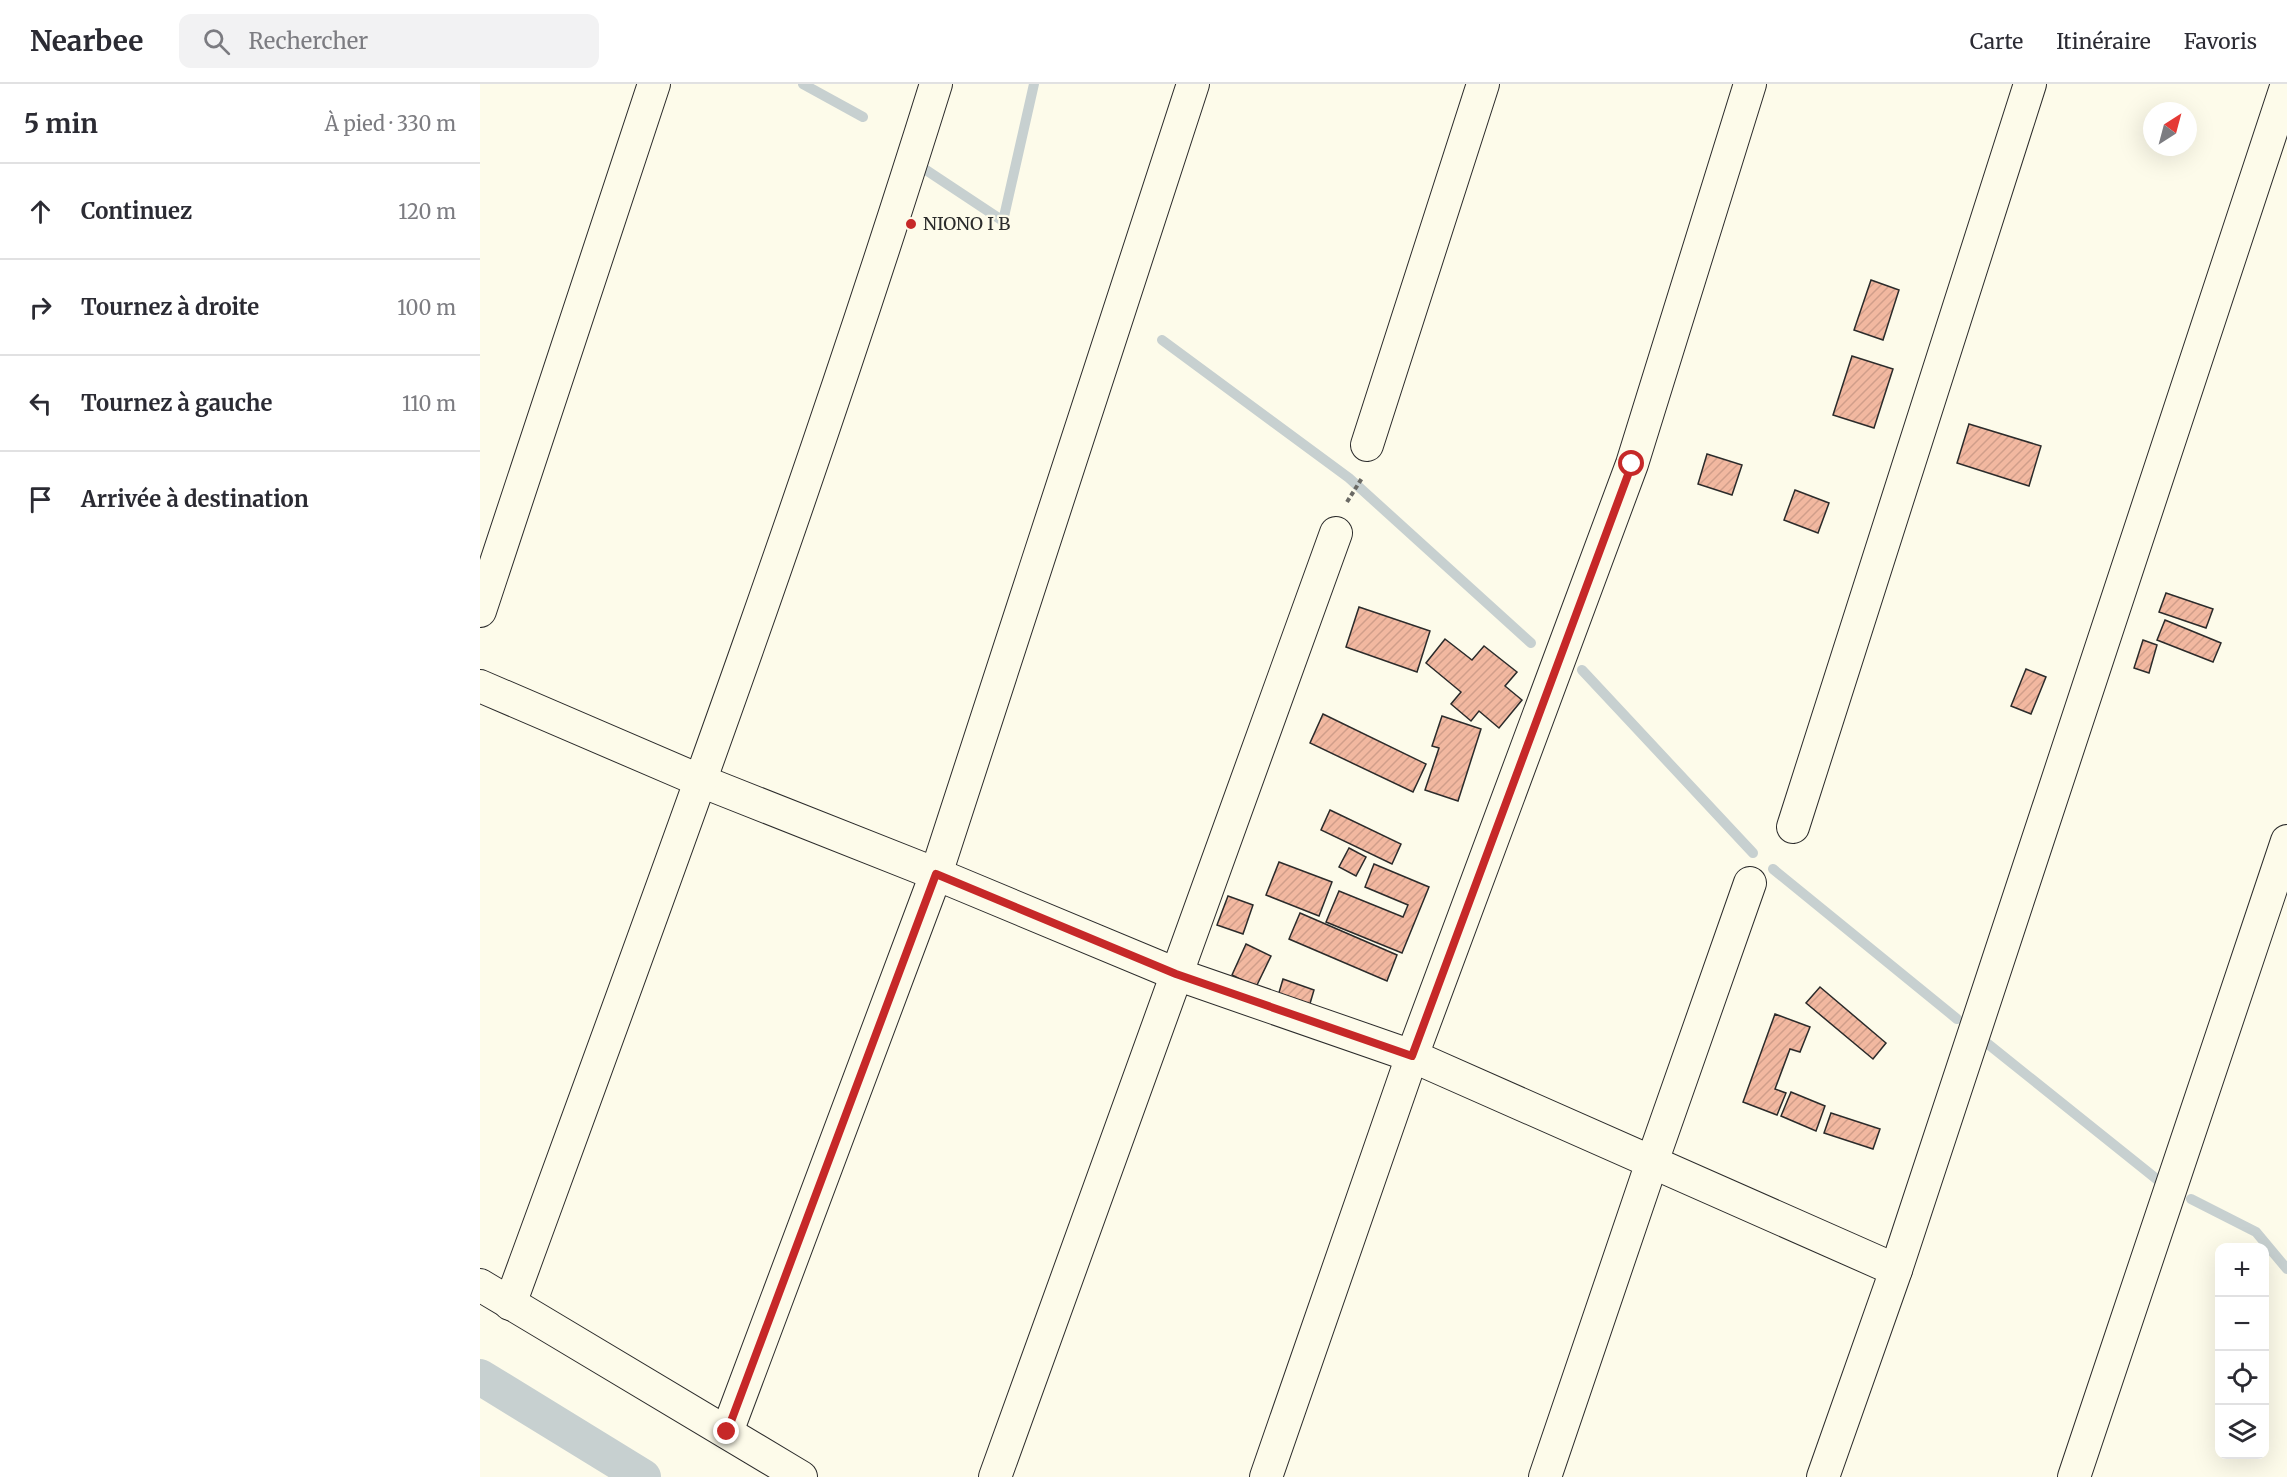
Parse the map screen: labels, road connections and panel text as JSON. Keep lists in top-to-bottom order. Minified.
{"places":["NIONO I B"],"north":"top right","page":{"header":"Nearbee","search":"Rechercher","nav":["Carte","Itinéraire","Favoris"],"heading":["5 min","À pied · 330 m"],"list":[["Continuez","120 m"],["Tournez à droite","100 m"],["Tournez à gauche","110 m"],"Arrivée à destination"],"map_buttons":["+","−"]}}
